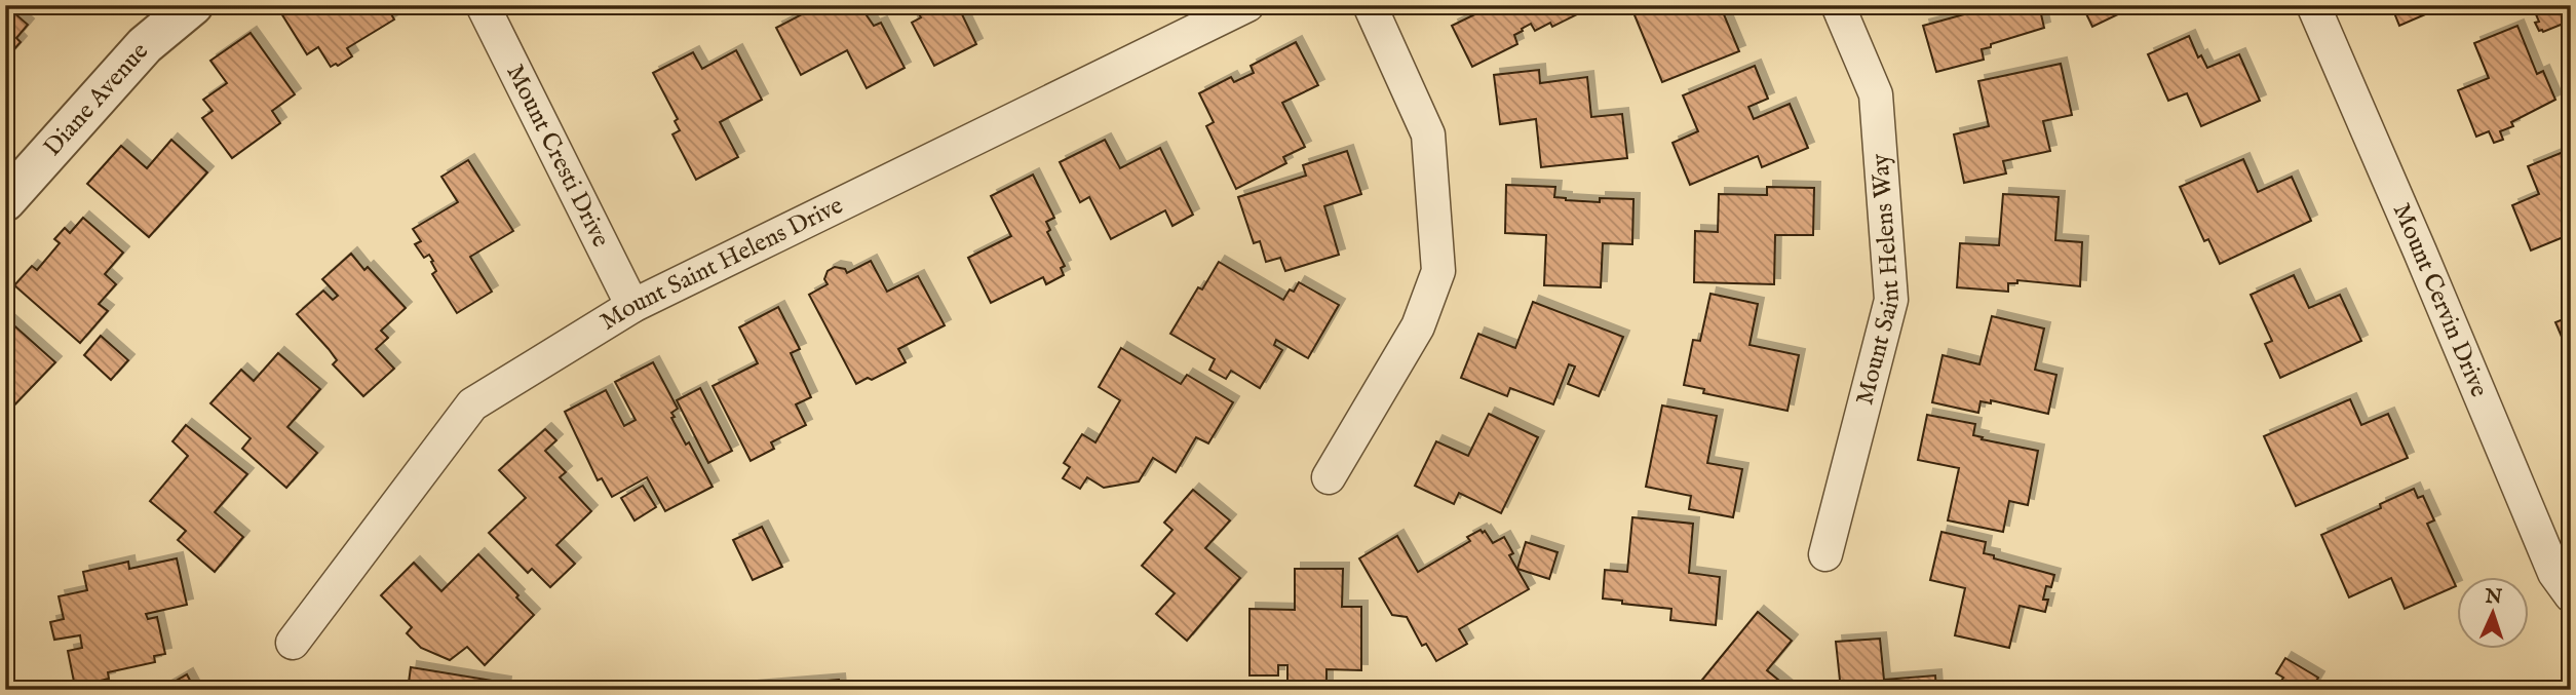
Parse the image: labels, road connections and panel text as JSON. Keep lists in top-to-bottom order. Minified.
{"streets":{"street":["Diane Avenue","Mount Cresti Drive","Mount Saint Helens Drive","Mount Saint Helens Way","Mount Cervin Drive"]},"crossings":[["Mount Cresti Drive","Mount Saint Helens Drive"]],"north":"top"}
